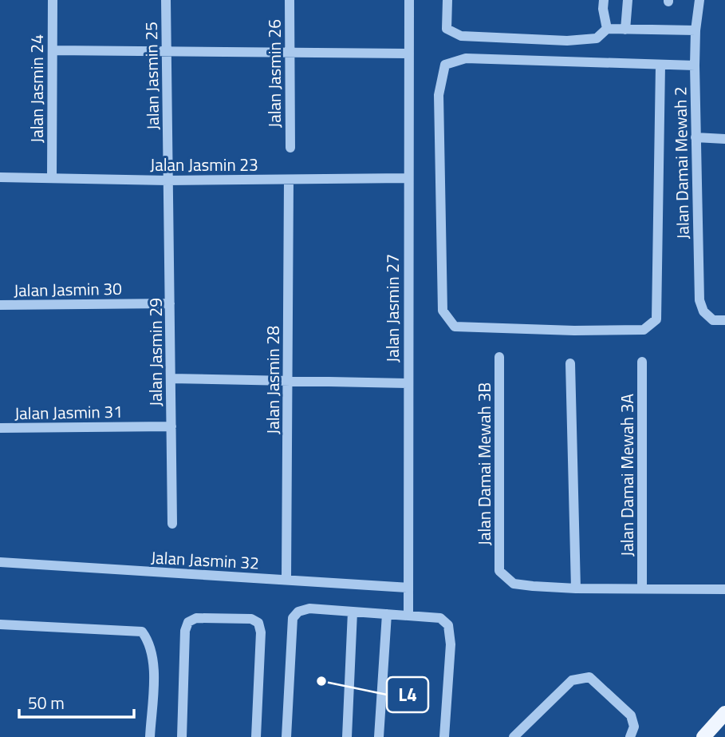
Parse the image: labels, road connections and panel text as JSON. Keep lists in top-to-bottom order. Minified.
{"streets":{"street":["Jalan Jasmin 26","Jalan Jasmin 25","Jalan Jasmin 24","Jalan Damai Mewah 2","Jalan Jasmin 23","Jalan Jasmin 30","Jalan Jasmin 27","Jalan Jasmin 29","Jalan Jasmin 28","Jalan Jasmin 31","Jalan Damai Mewah 3B","Jalan Damai Mewah 3A","Jalan Jasmin 32"]},"crossings":[["Jalan Jasmin 25","Jalan Jasmin 23"],["Jalan Jasmin 25","Jalan Jasmin 29"],["Jalan Jasmin 24","Jalan Jasmin 23"],["Jalan Jasmin 23","Jalan Jasmin 27"],["Jalan Jasmin 23","Jalan Jasmin 29"],["Jalan Jasmin 23","Jalan Jasmin 28"],["Jalan Jasmin 30","Jalan Jasmin 29"],["Jalan Jasmin 27","Jalan Jasmin 32"],["Jalan Jasmin 29","Jalan Jasmin 31"],["Jalan Jasmin 28","Jalan Jasmin 32"]],"places":["L4"],"scale_bar":"50 m"}
